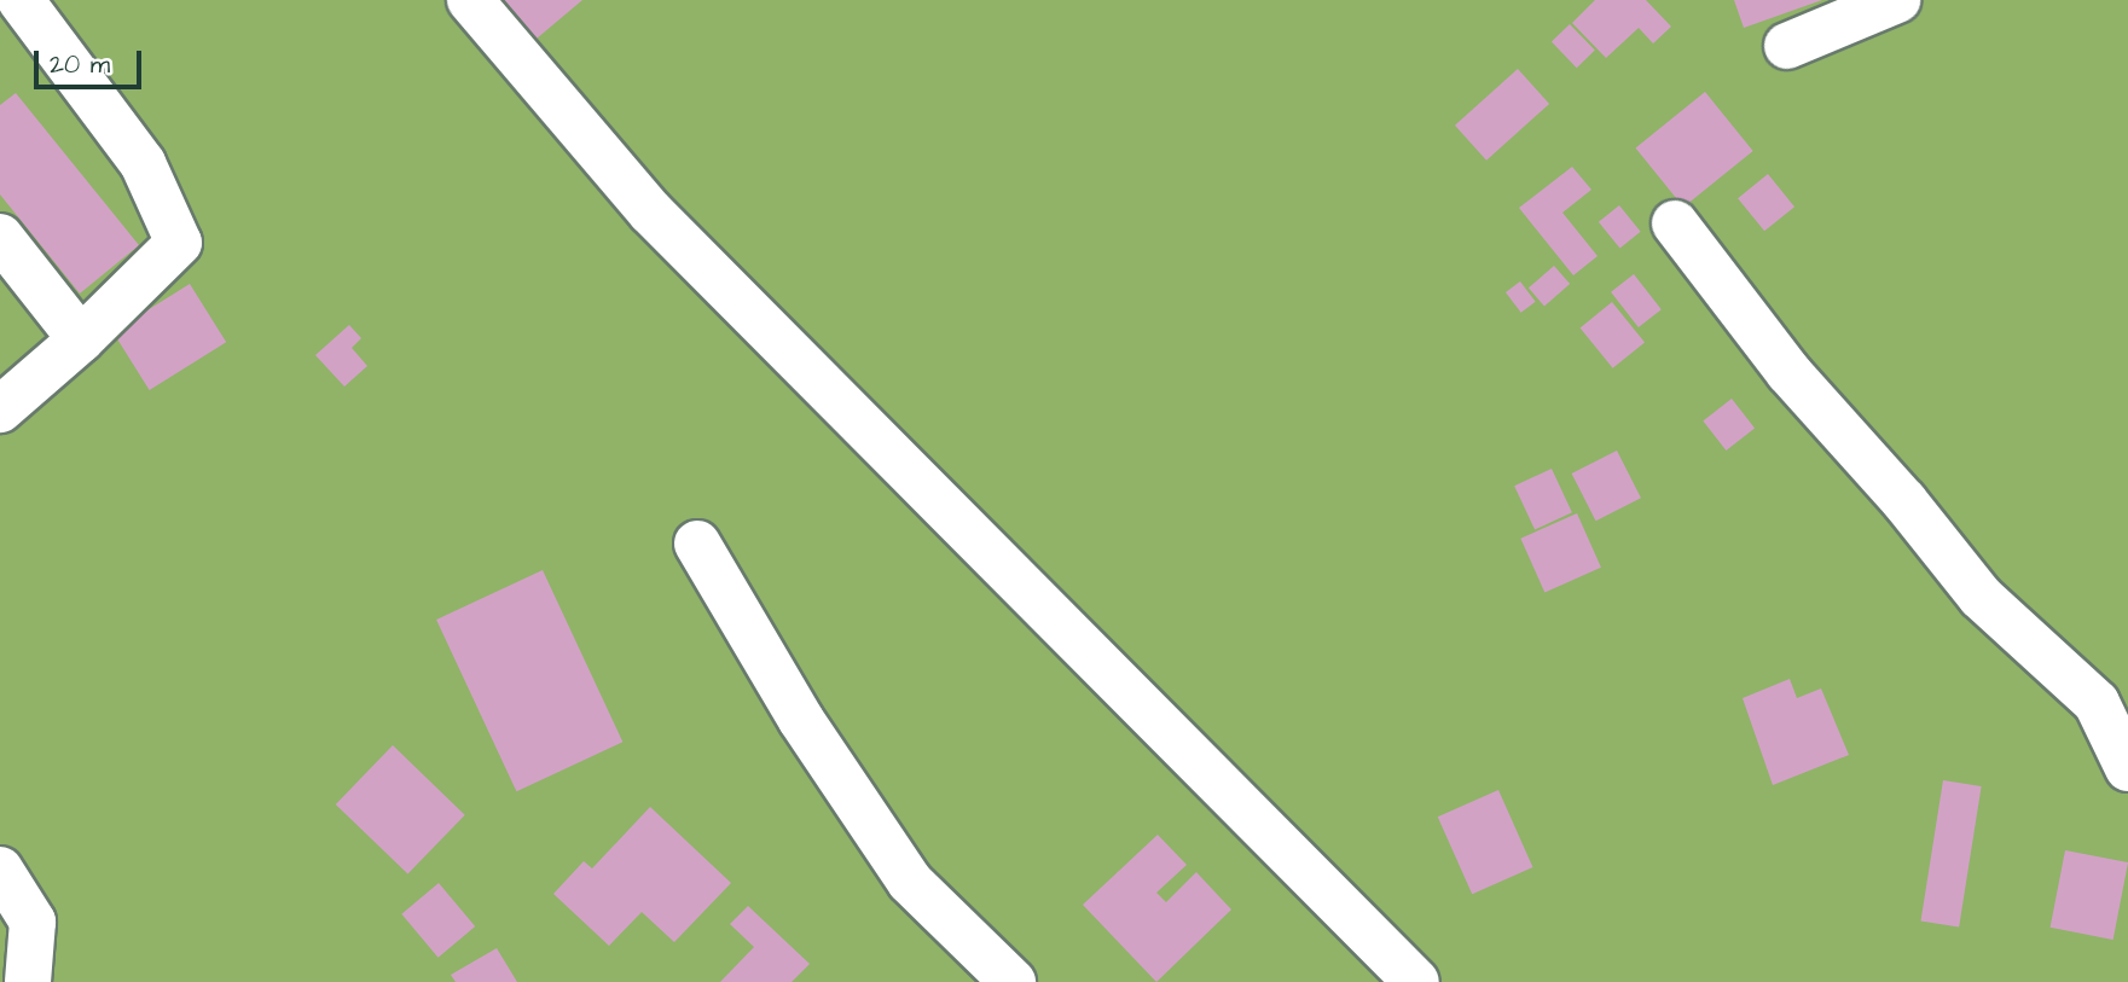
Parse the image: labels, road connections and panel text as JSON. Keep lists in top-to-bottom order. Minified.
{"scale_bar":"20 m"}
